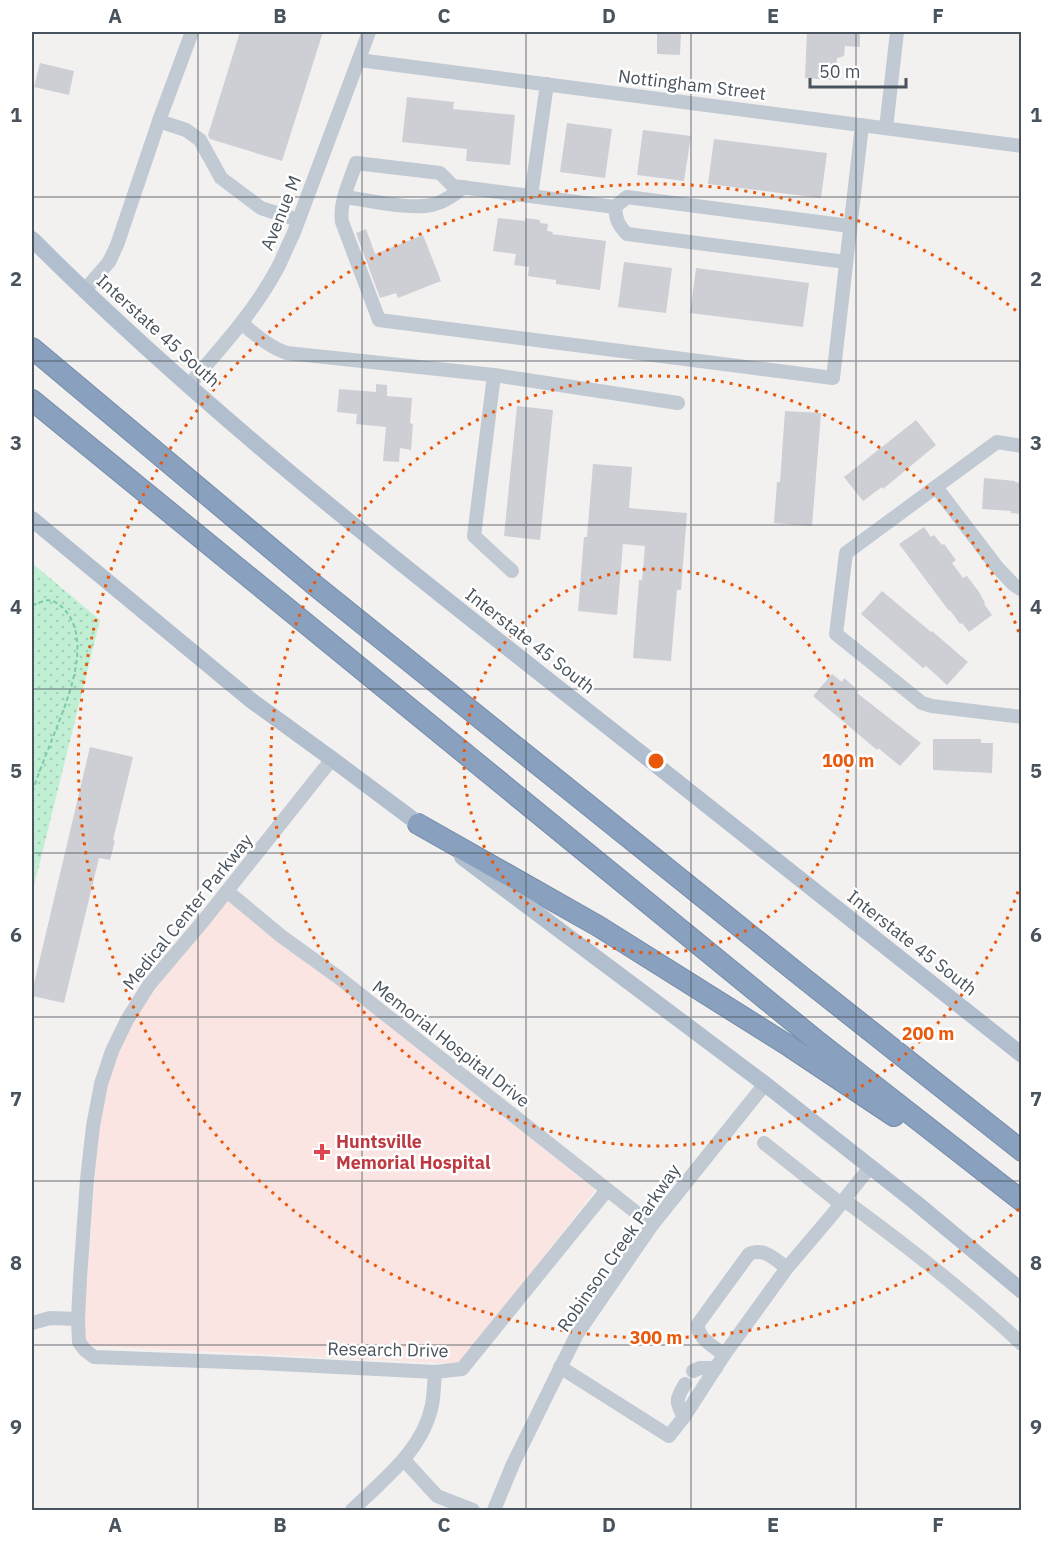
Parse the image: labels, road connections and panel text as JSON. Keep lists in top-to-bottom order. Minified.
{"streets":{"main road":["Interstate 45 South"],"street":["Nottingham Street","Avenue M","Medical Center Parkway","Memorial Hospital Drive","Robinson Creek Parkway","Research Drive"]},"crossings":[["Nottingham Street","Avenue M"],["Avenue M","Interstate 45 South"],["Medical Center Parkway","Memorial Hospital Drive"],["Medical Center Parkway","Research Drive"],["Memorial Hospital Drive","Robinson Creek Parkway"],["Memorial Hospital Drive","Research Drive"]],"places":{"health":["Huntsville Memorial Hospital"]},"scale_bar":"50 m","grid":{"columns":["A","B","C","D","E","F"],"rows":["1","2","3","4","5","6","7","8","9"]},"rings":["100 m","200 m","300 m"]}
